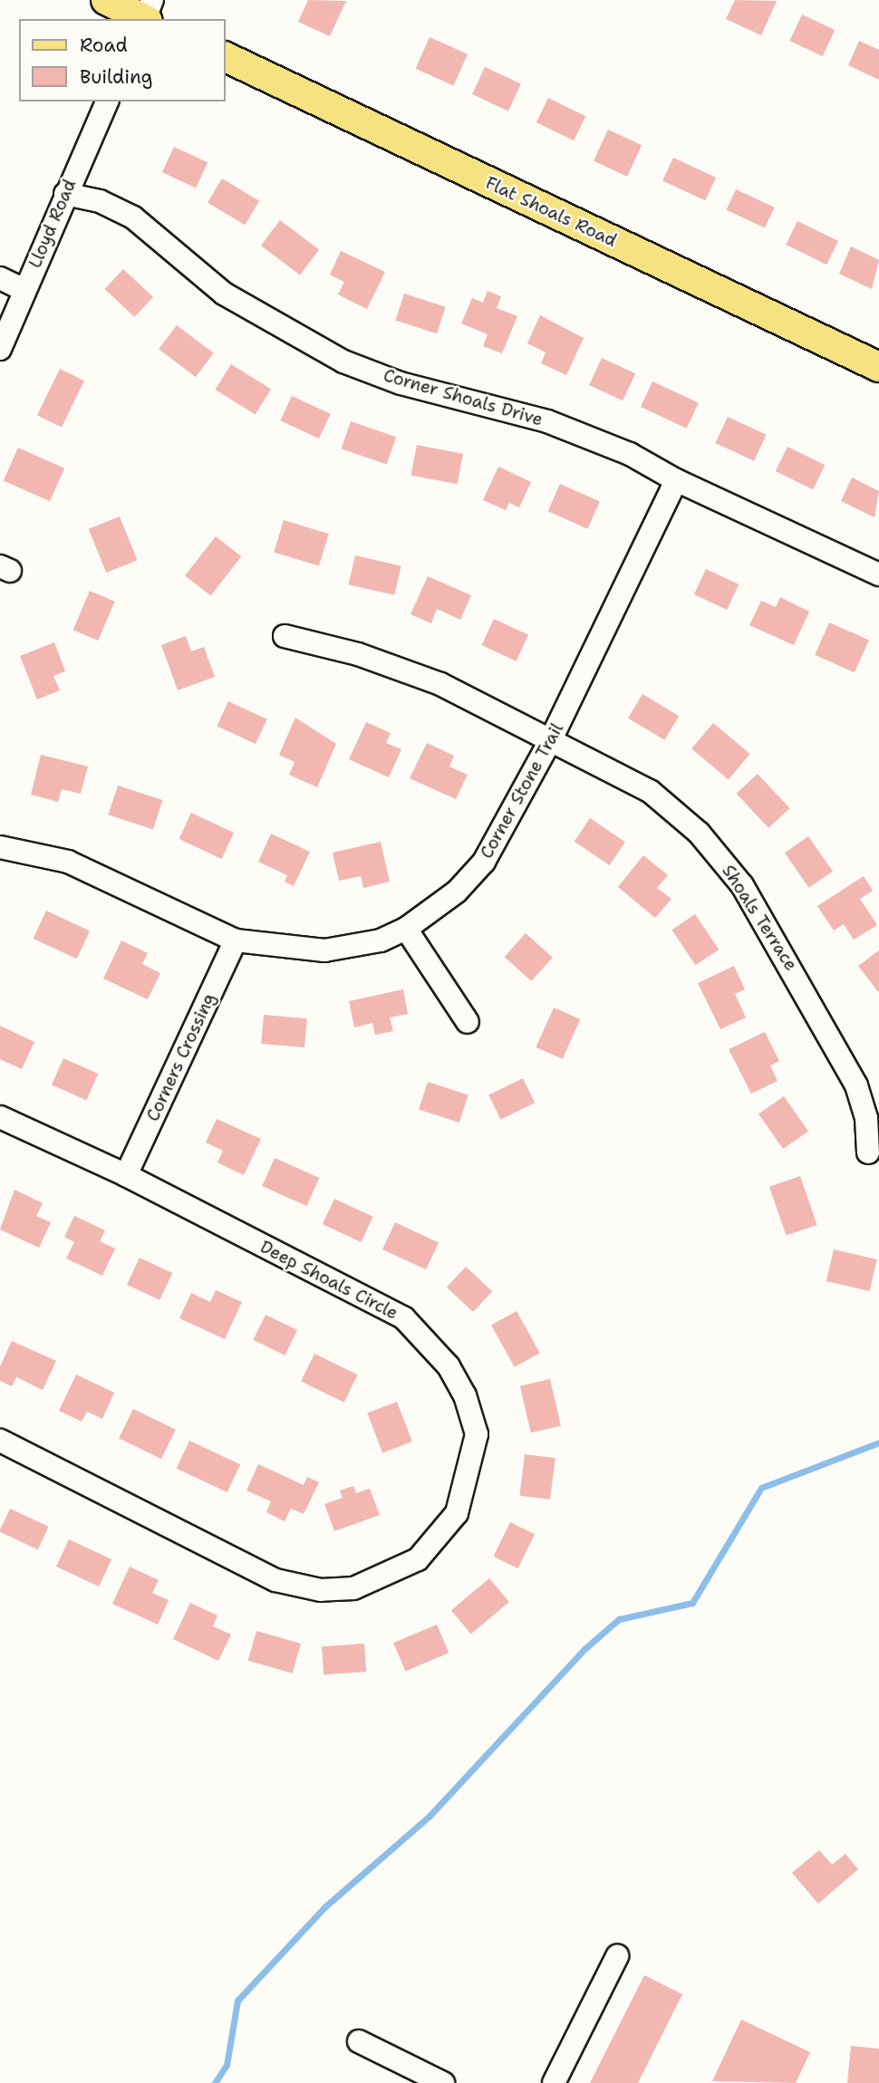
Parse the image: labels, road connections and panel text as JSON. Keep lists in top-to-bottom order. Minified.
{"streets":{"main road":["Flat Shoals Road"],"street":["Lloyd Road","Corner Shoals Drive","Corner Stone Trail","Shoals Terrace","Corners Crossing","Deep Shoals Circle"]},"crossings":[["Lloyd Road","Corner Shoals Drive"],["Corner Shoals Drive","Corner Stone Trail"],["Corner Stone Trail","Shoals Terrace"],["Corner Stone Trail","Corners Crossing"],["Corners Crossing","Deep Shoals Circle"]],"legend":["Road","Building"]}
